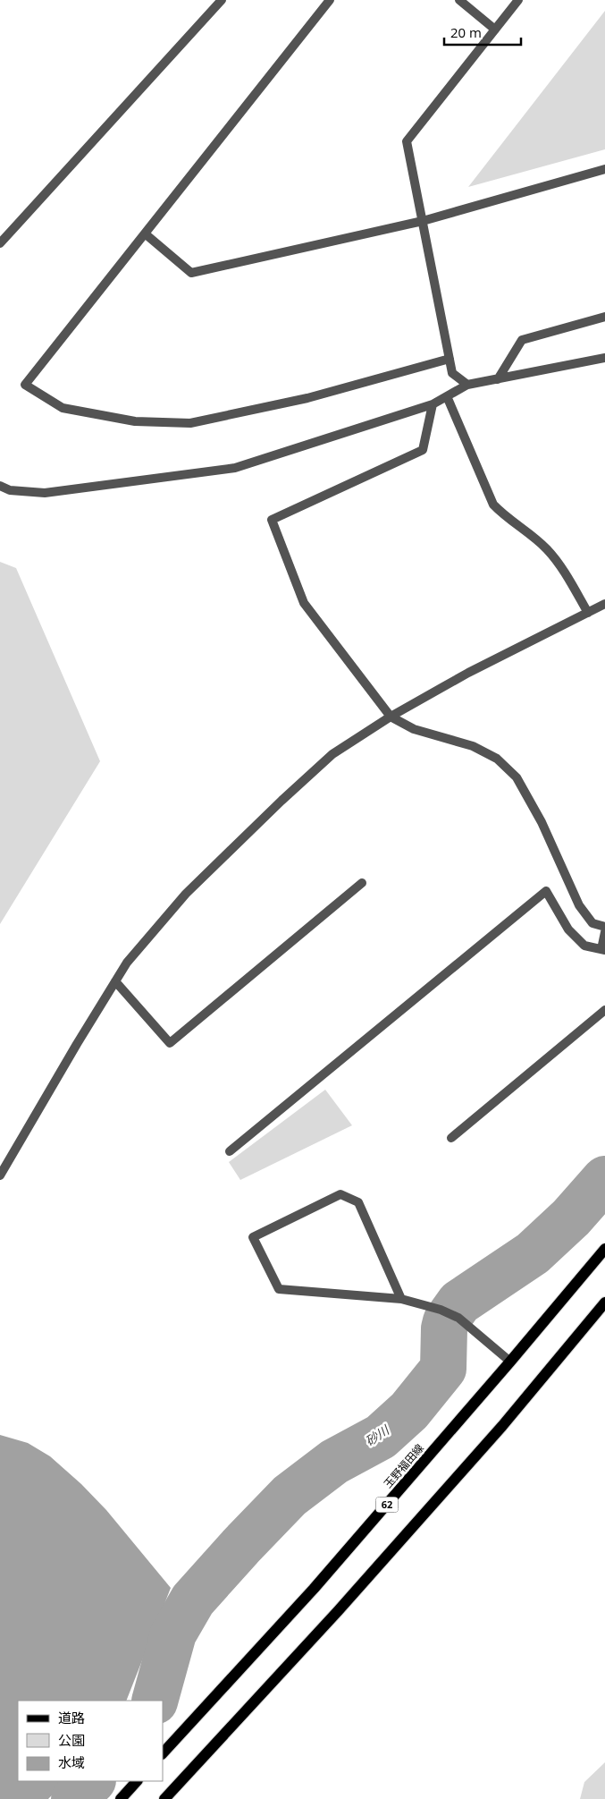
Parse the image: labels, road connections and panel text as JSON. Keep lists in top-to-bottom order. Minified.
{"streets":{"main road":["玉野福田線","62"]},"water":["砂川"],"legend":["道路","公園","水域"],"scale_bar":"20 m"}
